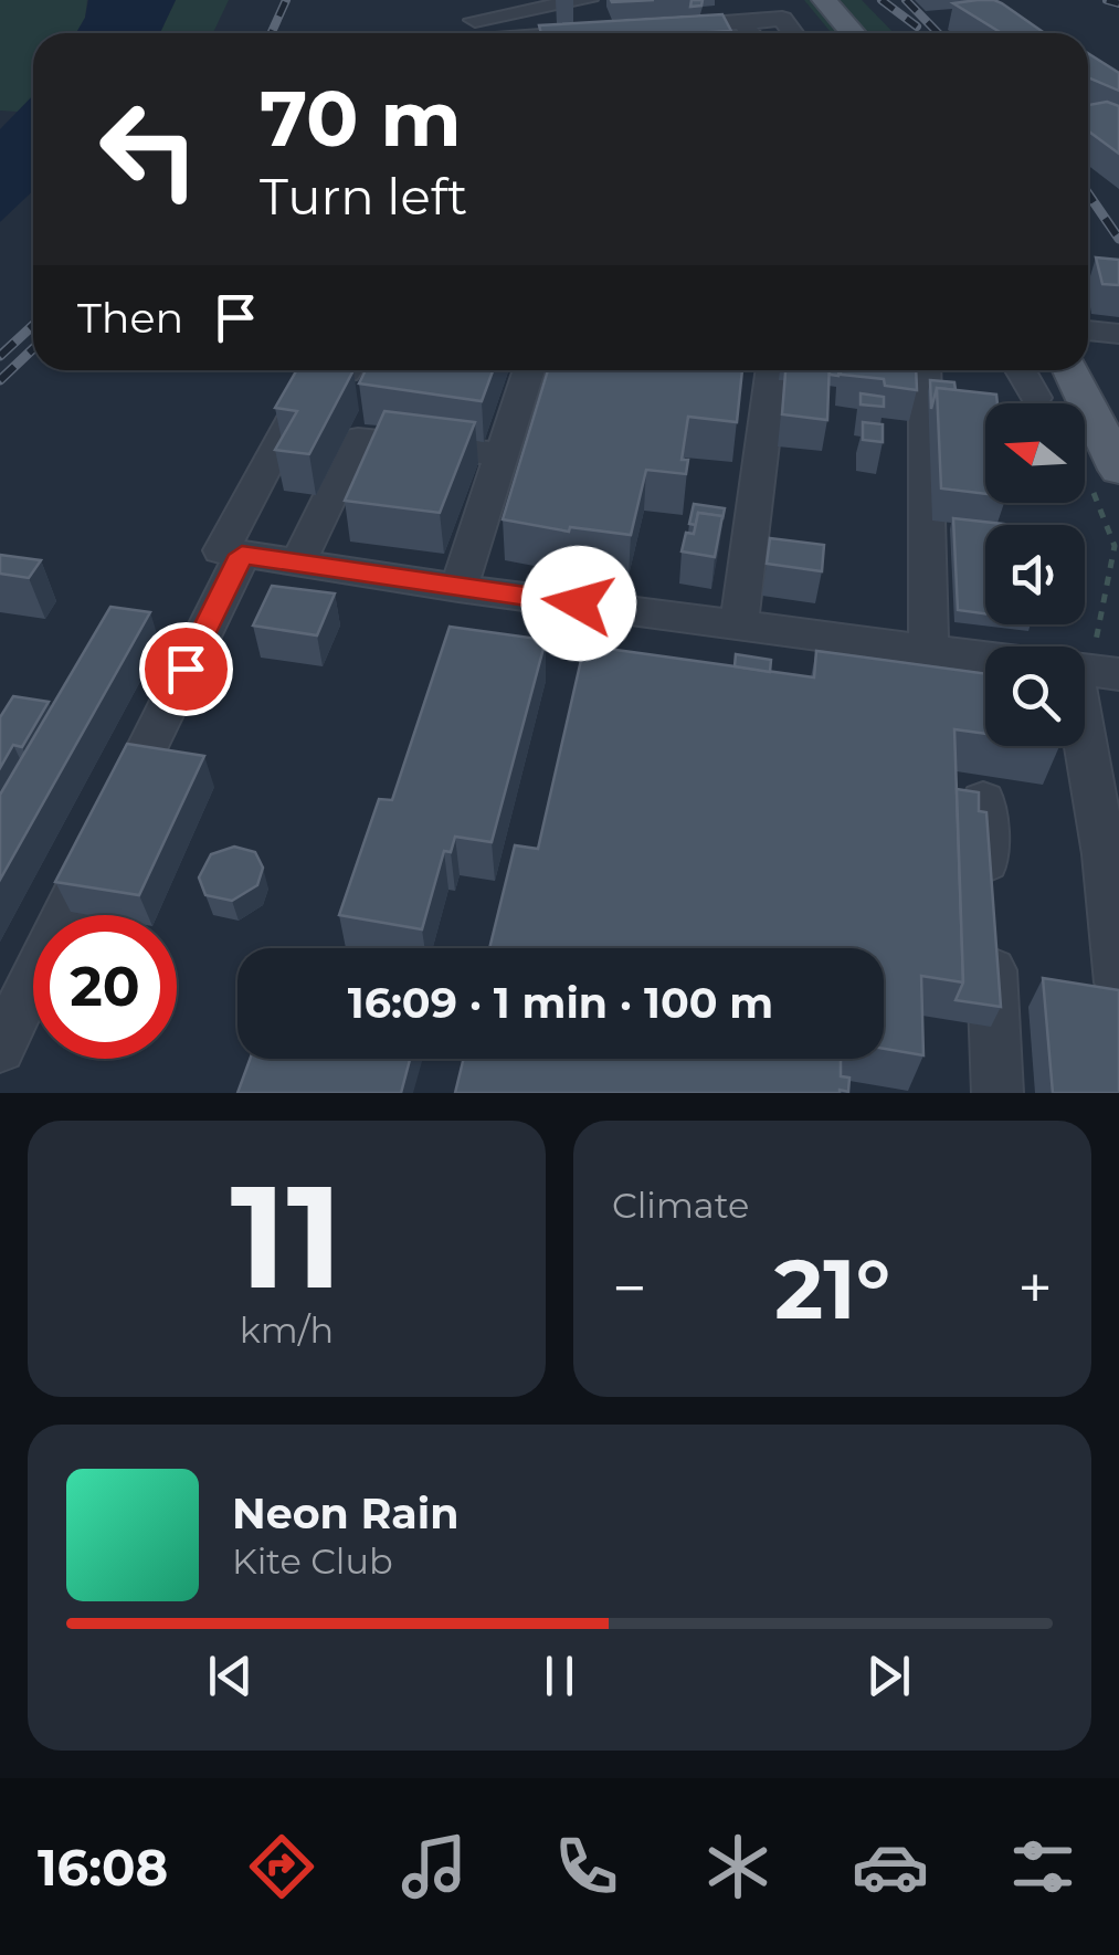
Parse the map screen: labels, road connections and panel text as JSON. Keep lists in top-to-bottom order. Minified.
{"north":"left","page":{"turn":["70 m","Turn left"],"then":"Then","limit":"20","trip":"16:09 · 1 min · 100 m","tile":[["11","km/h"],"Climate"],"heat":["−","21°","+"],"song":["Neon Rain","Kite Club"],"tabs":"16:08"}}
